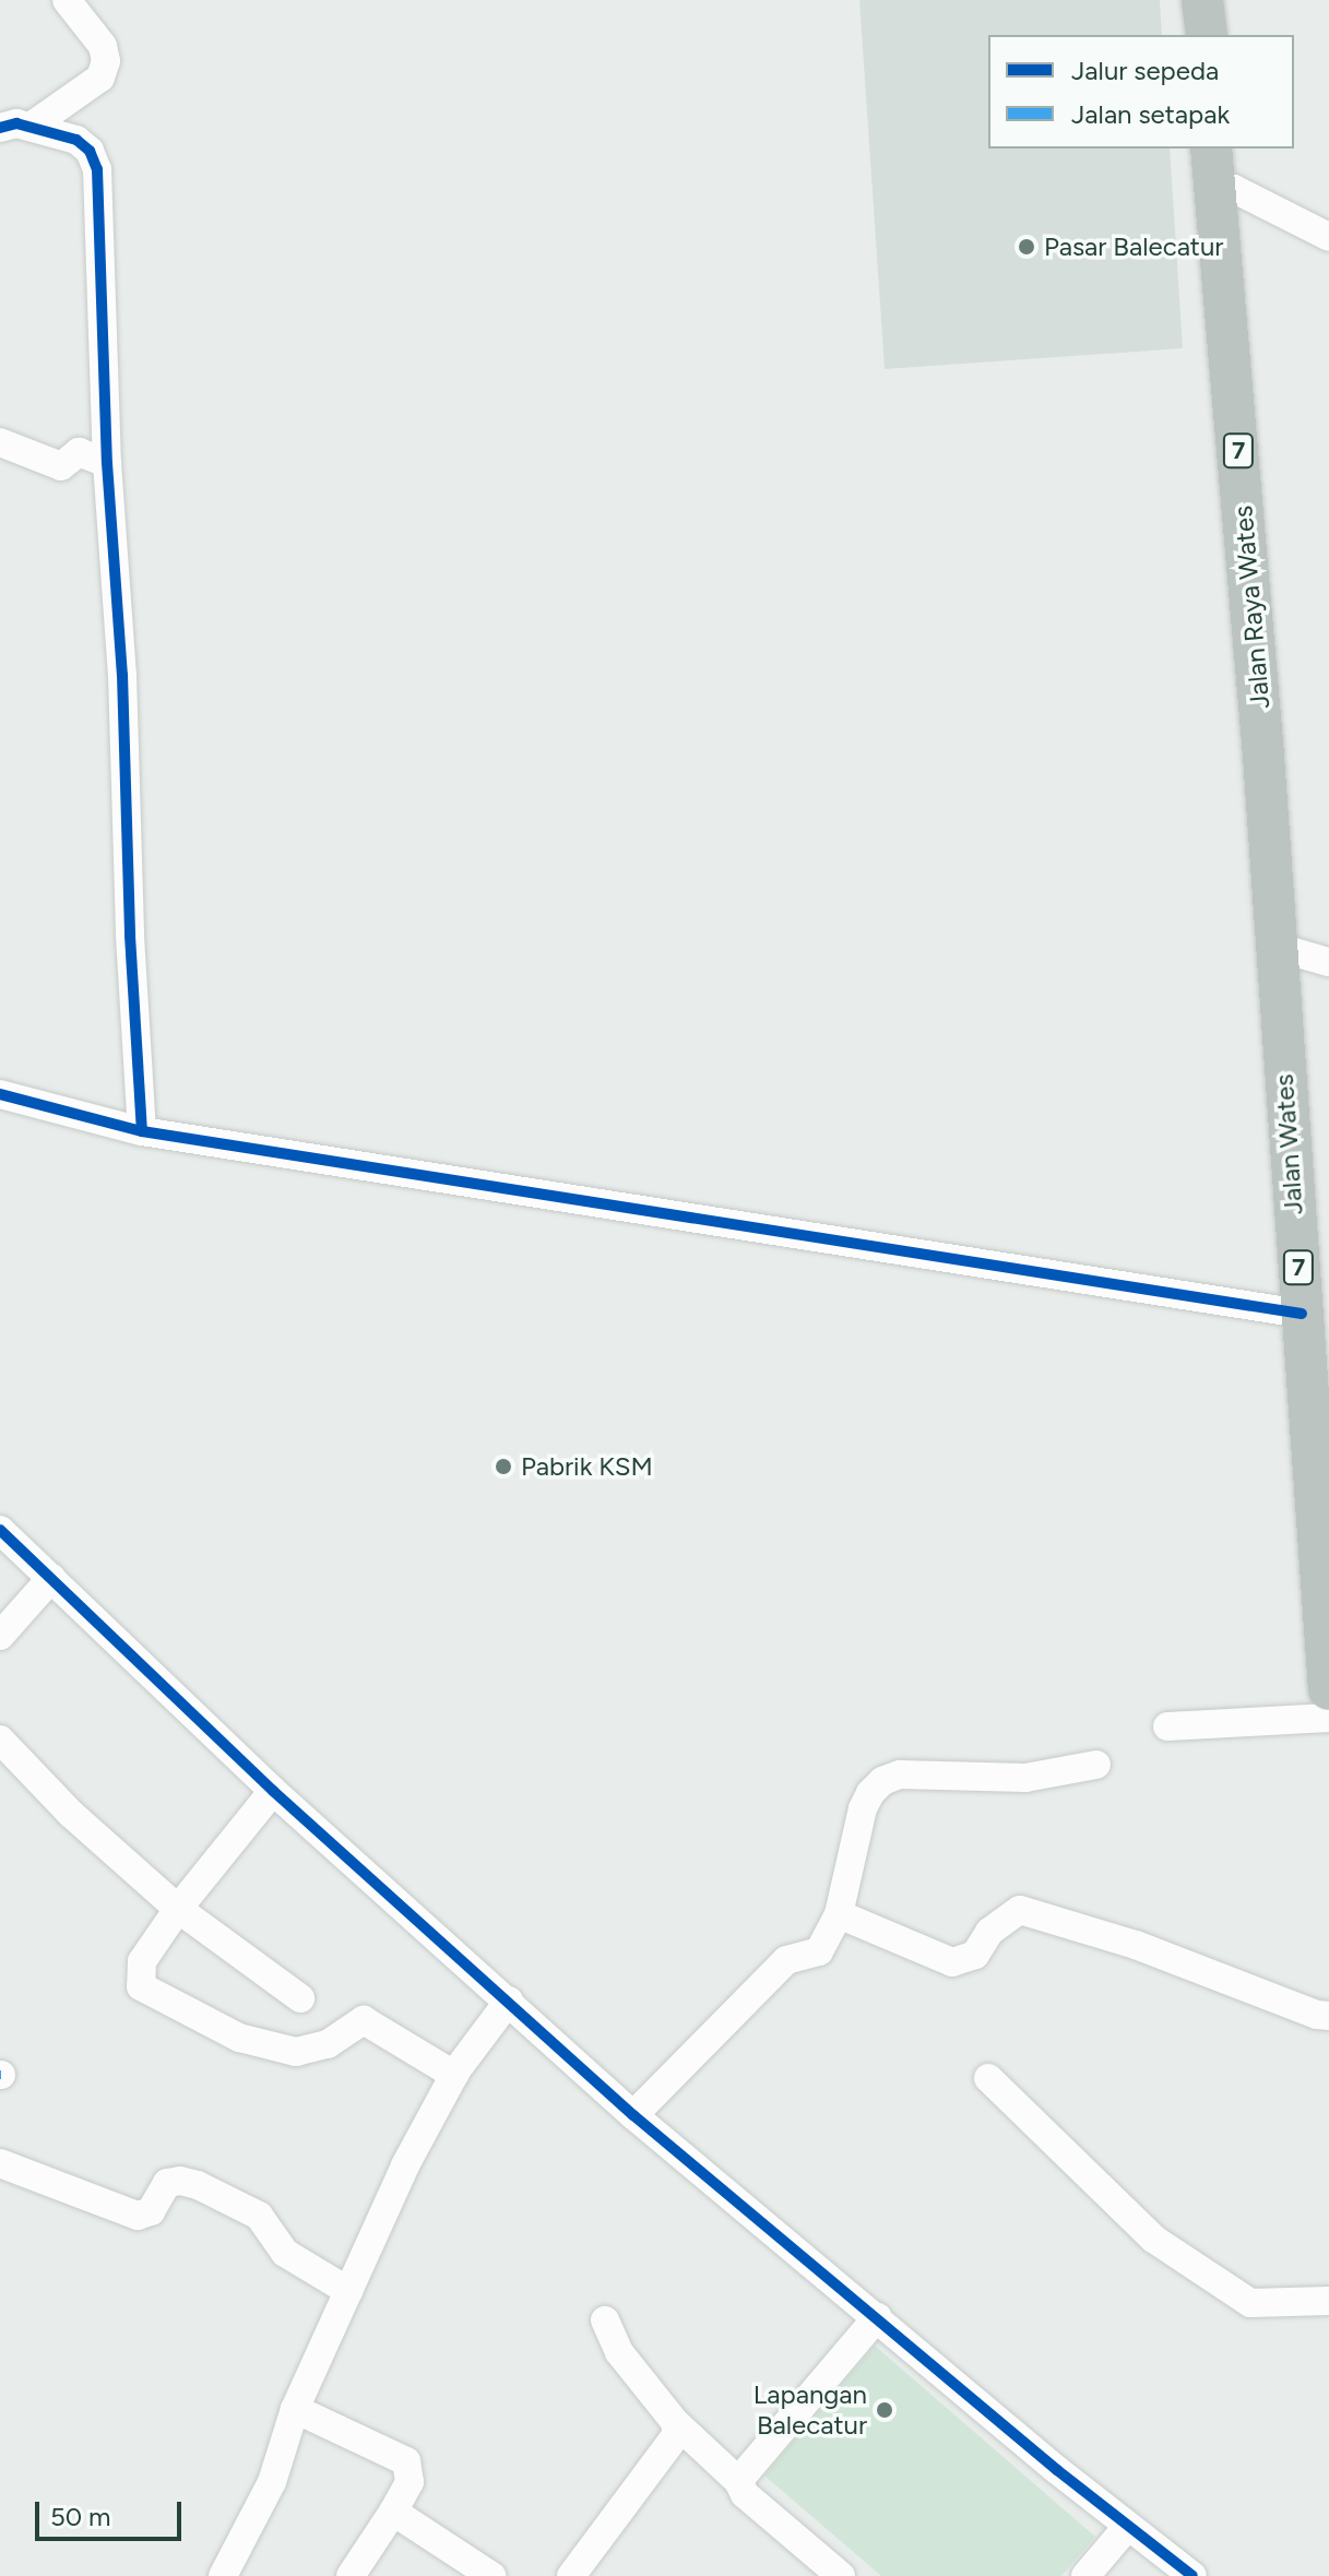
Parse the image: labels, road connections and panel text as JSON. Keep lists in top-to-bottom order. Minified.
{"streets":{"highway":["7","Jalan Raya Wates","Jalan Wates"]},"crossings":[["Jalan Raya Wates","Jalan Wates"]],"places":["Pasar Balecatur","Pabrik KSM","Lapangan Balecatur"],"legend":["Jalur sepeda","Jalan setapak"],"scale_bar":"50 m"}
